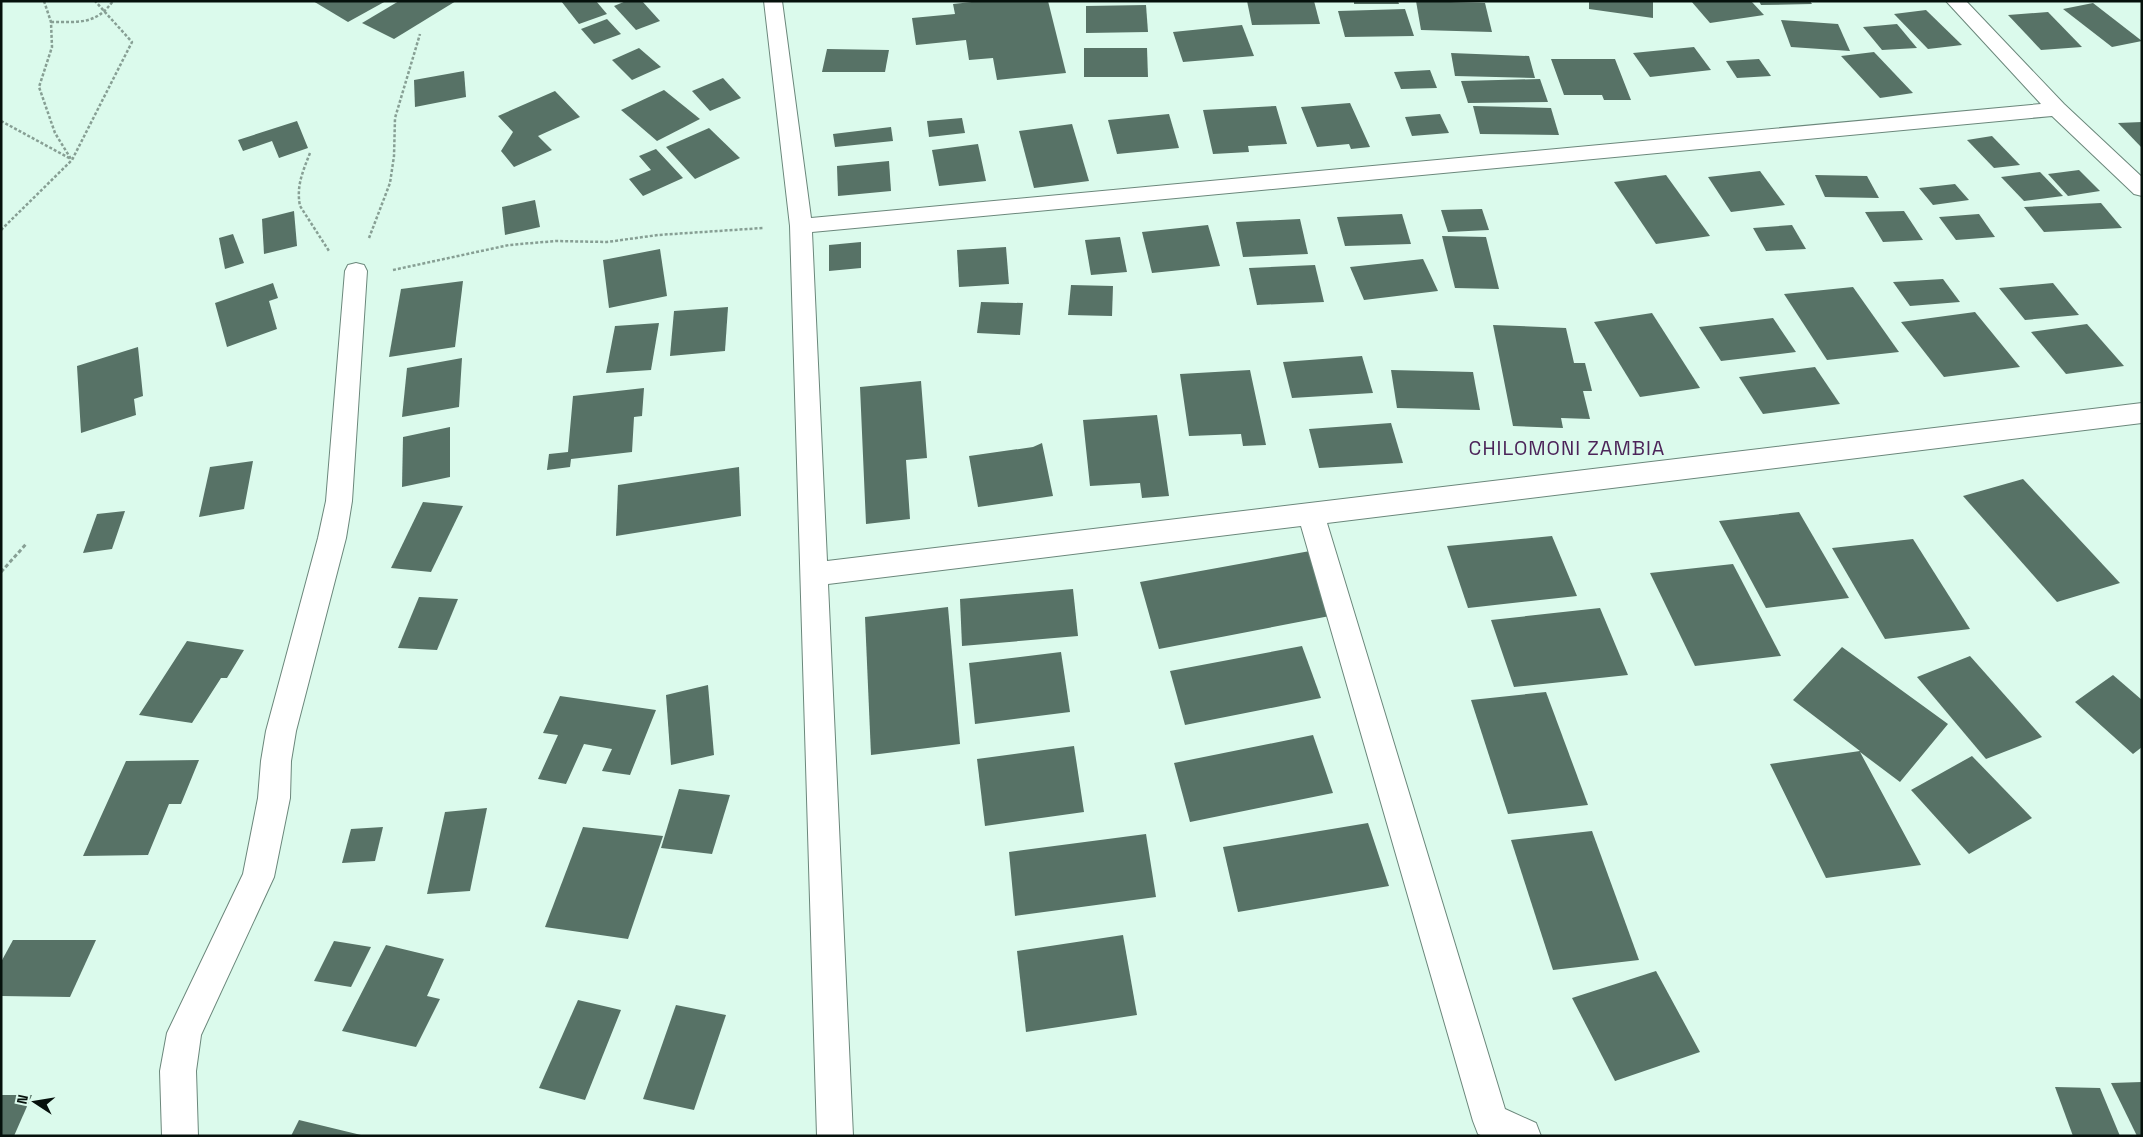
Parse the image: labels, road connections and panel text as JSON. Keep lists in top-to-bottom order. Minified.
{"districts":["CHILOMONI ZAMBIA"],"north":"left"}
